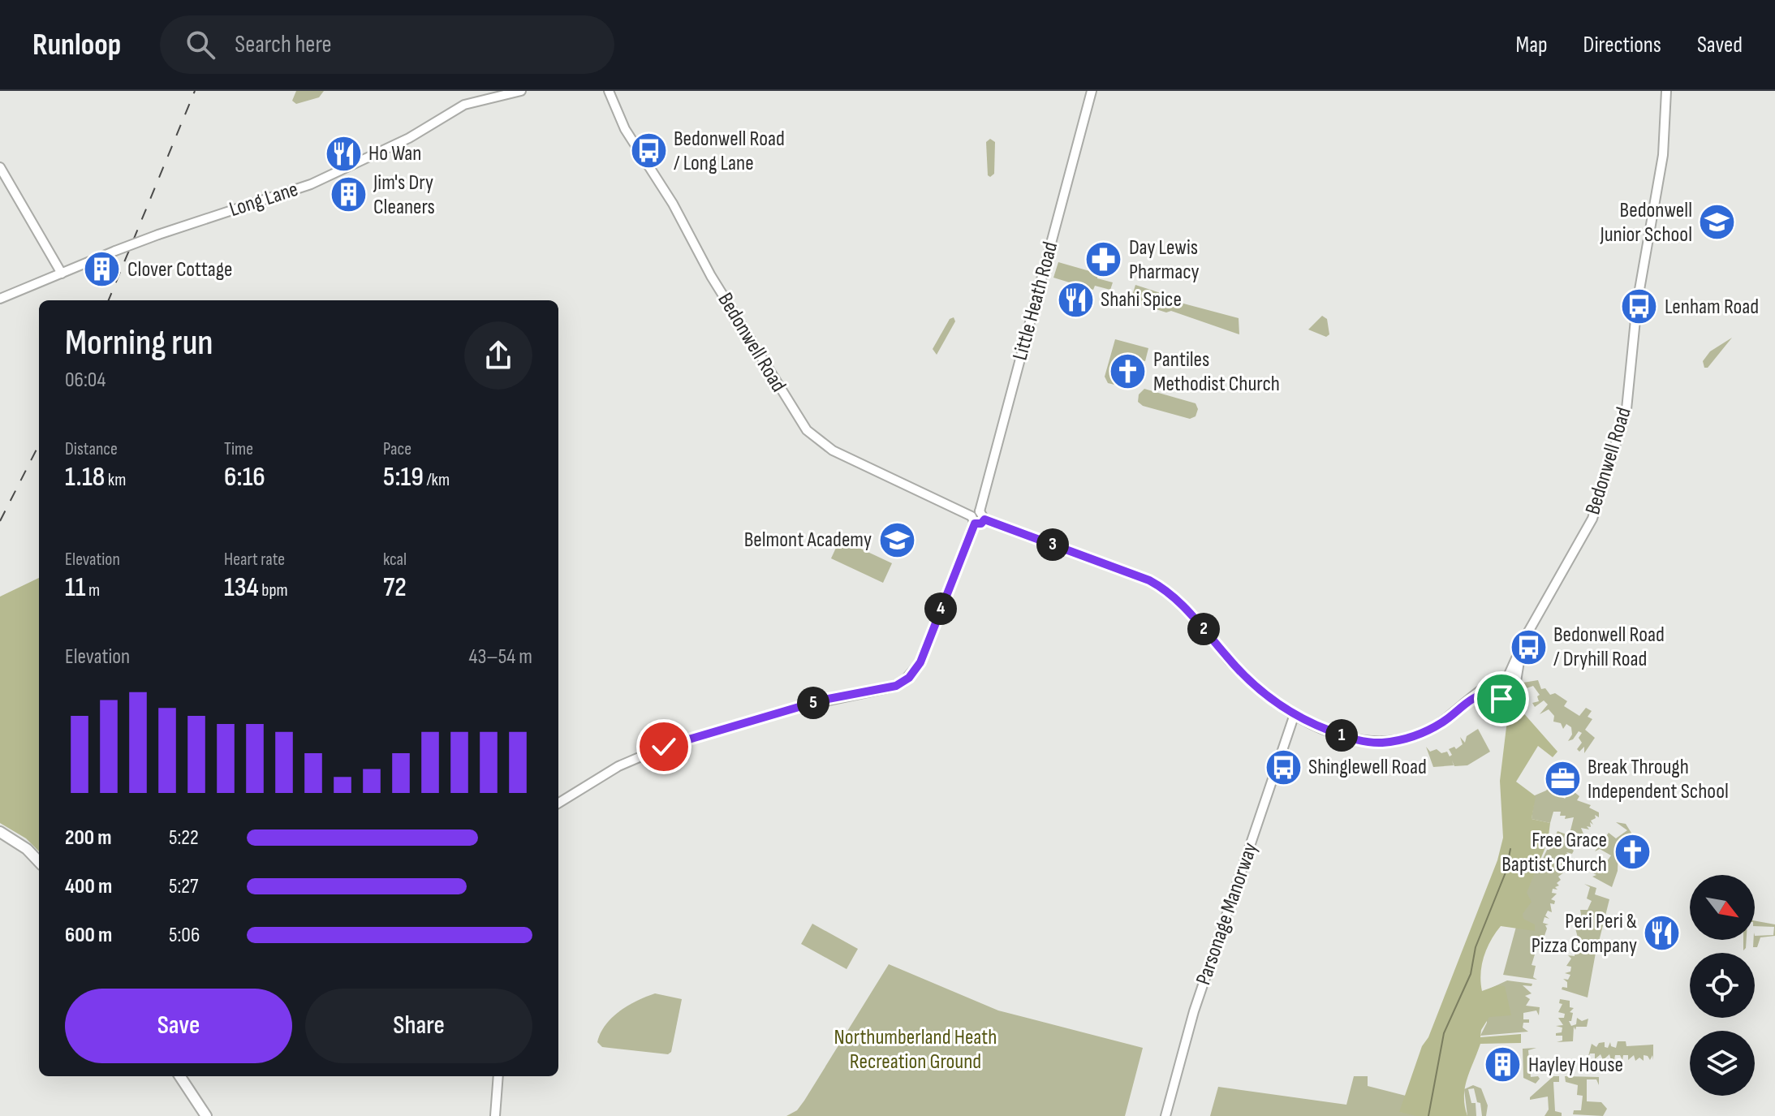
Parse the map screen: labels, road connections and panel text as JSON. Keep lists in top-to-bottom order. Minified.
{"streets":{"street":["Long Lane","Little Heath Road","Bedonwell Road","Parsonage Manorway"]},"crossings":[["Little Heath Road","Bedonwell Road"],["Bedonwell Road","Parsonage Manorway"]],"parks":["Northumberland Heath Recreation Ground"],"places":{"bus stop":["Bedonwell Road / Long Lane","Lenham Road","Bedonwell Road / Dryhill Road","Shinglewell Road"],"restaurant":["Ho Wan","Shahi Spice","Peri Peri & Pizza Company"],"building":["Jim's Dry Cleaners","Clover Cottage","Hayley House"],"school or university":["Bedonwell Junior School","Belmont Academy"],"pharmacy":["Day Lewis Pharmacy"],"church":["Pantiles Methodist Church","Free Grace Baptist Church"],"office":["Break Through Independent School"]},"north":"bottom right","page":{"header":"Runloop","search":"Search here","nav":["Map","Directions","Saved"],"heading":["Morning run","06:04"],"stats":[["Distance","1.18 km"],["Time","6:16"],["Pace","5:19 /km"],["Elevation","11 m"],["Heart rate","134 bpm"],["kcal","72"]],"pins":["3","4","2","5","1"],"chart":["Elevation","43–54 m"],"list":[{"name":"200 m","note":"5:22"},{"name":"400 m","note":"5:27"},{"name":"600 m","note":"5:06"}],"buttons":["Save","Share"]}}
